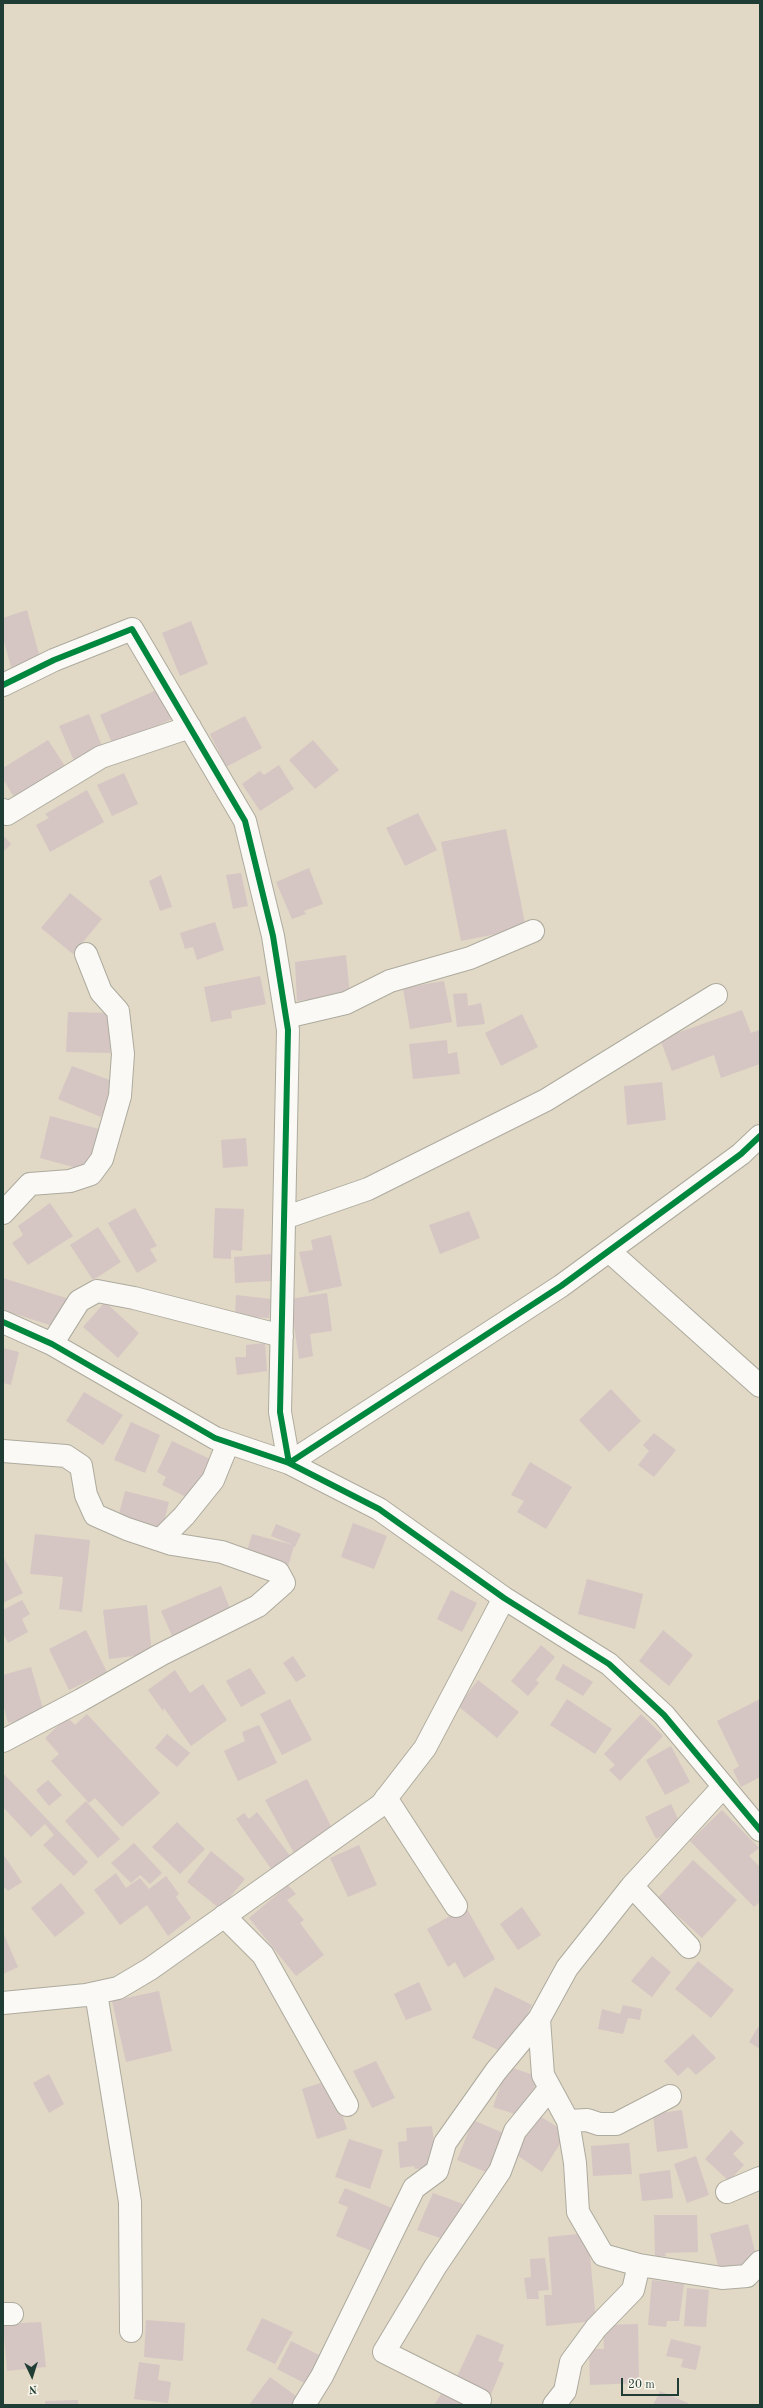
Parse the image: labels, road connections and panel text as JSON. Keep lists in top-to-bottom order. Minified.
{"scale_bar":"20 m","north":"bottom"}
